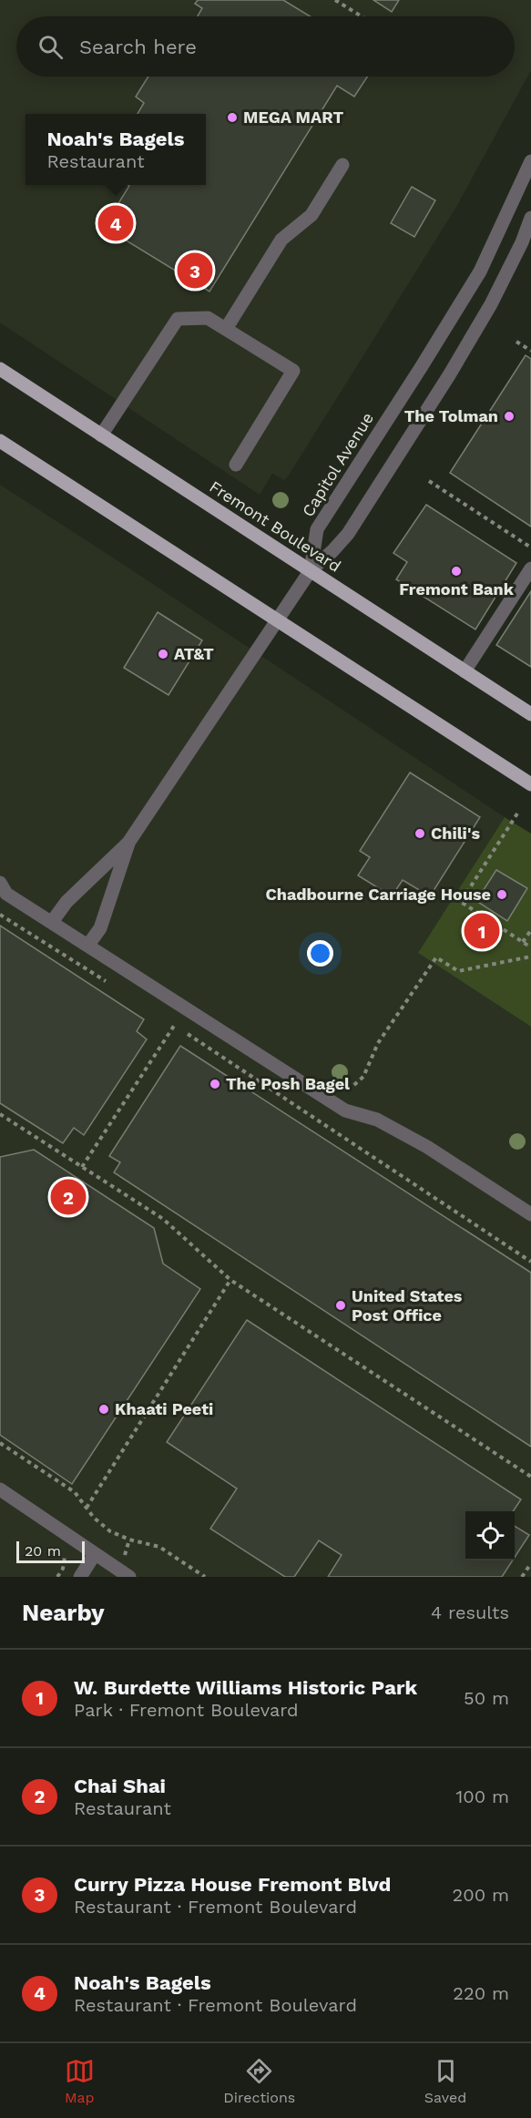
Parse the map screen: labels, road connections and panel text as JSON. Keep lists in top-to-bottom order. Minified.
{"streets":{"main road":["Fremont Boulevard"],"street":["Capitol Avenue"]},"crossings":[["Capitol Avenue","Fremont Boulevard"]],"places":["MEGA MART","The Tolman","Fremont Bank","AT&T","Chili's","Chadbourne Carriage House","The Posh Bagel","United States Post Office","Khaati Peeti"],"scale_bar":"20 m","page":{"search":"Search here","popup":["Noah's Bagels","Restaurant"],"pins":["4","3","1","2"],"scale":"20 m","heading":["Nearby","4 results"],"list":[{"mark":"1","name":"W. Burdette Williams Historic Park","note":"Park · Fremont Boulevard","value":"50 m"},{"mark":"2","name":"Chai Shai","note":"Restaurant","value":"100 m"},{"mark":"3","name":"Curry Pizza House Fremont Blvd","note":"Restaurant · Fremont Boulevard","value":"200 m"},{"mark":"4","name":"Noah's Bagels","note":"Restaurant · Fremont Boulevard","value":"220 m"}],"nav":["Map","Directions","Saved"]}}
